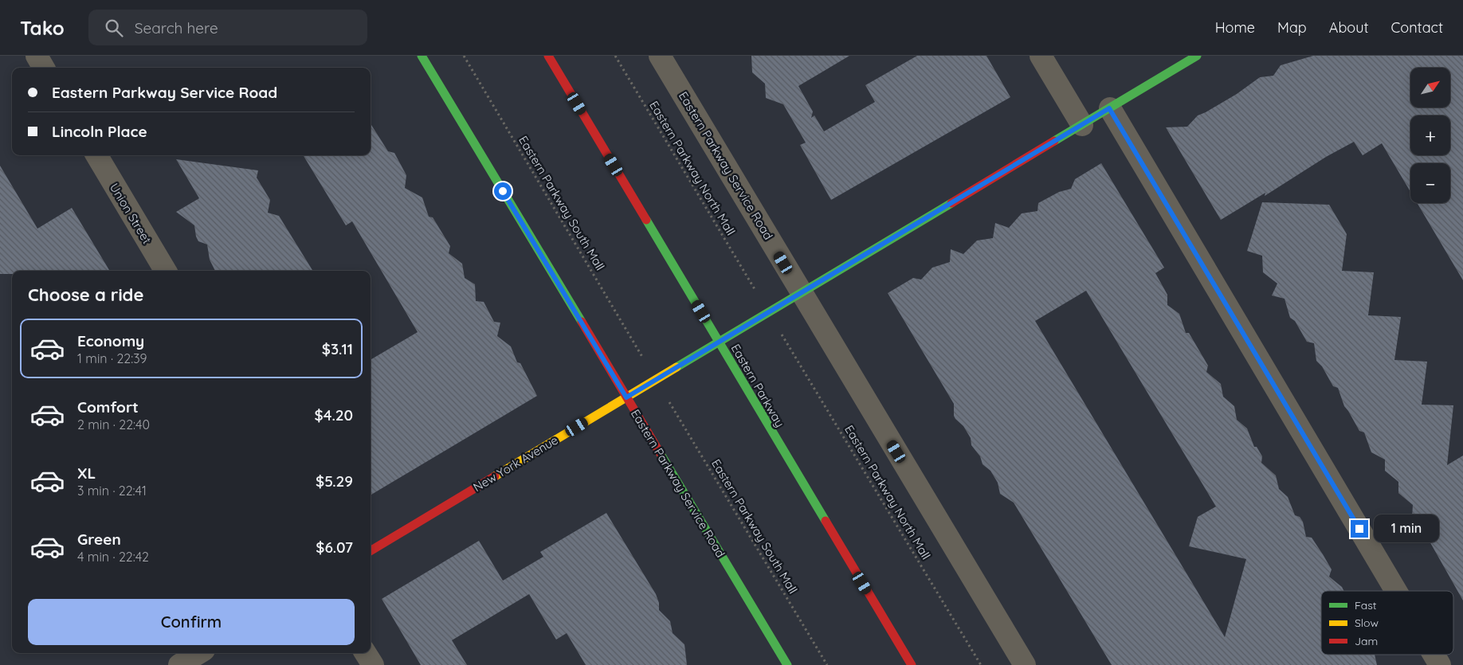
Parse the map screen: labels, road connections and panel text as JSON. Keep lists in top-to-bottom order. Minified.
{"streets":{"street":["Eastern Parkway Service Road","Union Street","Eastern Parkway","New York Avenue"],"path":["Eastern Parkway North Mall","Eastern Parkway South Mall"]},"crossings":[["Eastern Parkway Service Road","New York Avenue"],["Eastern Parkway","New York Avenue"]],"legend":["Fast","Slow","Jam"],"north":"top right","page":{"header":"Tako","search":"Search here","nav":["Home","Map","About","Contact"],"map_buttons":["+","−"],"banner":["Eastern Parkway Service Road","Lincoln Place"],"heading":"Choose a ride","list":[{"name":"Economy","note":"1 min · 22:39","value":"$3.11"},{"name":"Comfort","note":"2 min · 22:40","value":"$4.20"},{"name":"XL","note":"3 min · 22:41","value":"$5.29"},{"name":"Green","note":"4 min · 22:42","value":"$6.07"}],"bubble":"1 min","buttons":"Confirm"}}
